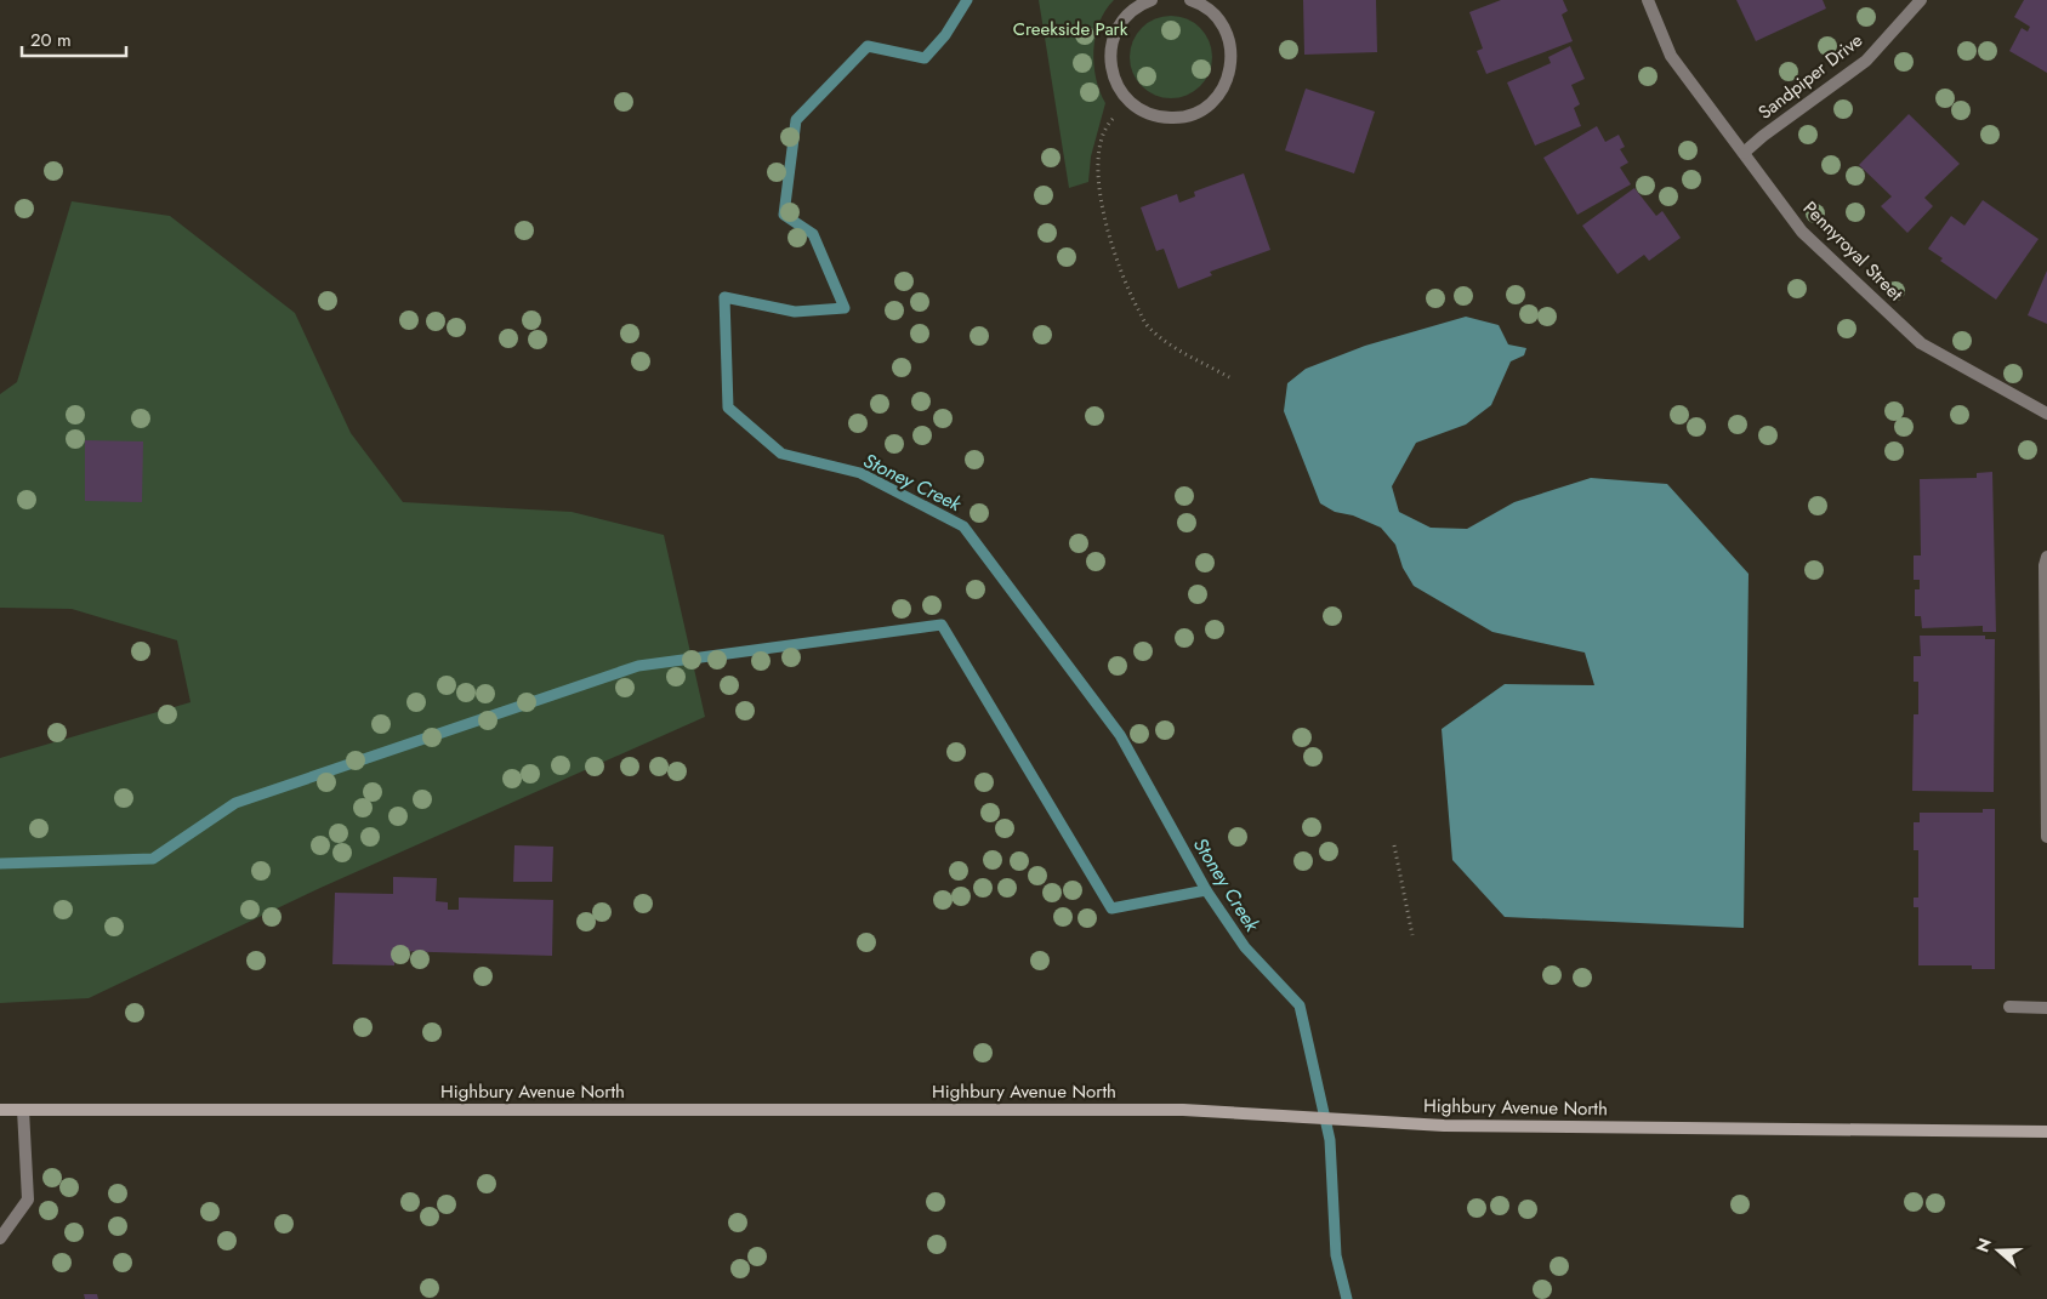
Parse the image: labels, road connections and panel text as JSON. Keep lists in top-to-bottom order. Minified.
{"streets":{"main road":["Highbury Avenue North"],"street":["Sandpiper Drive","Pennyroyal Street"]},"crossings":[["Sandpiper Drive","Pennyroyal Street"]],"water":["Stoney Creek"],"parks":["Creekside Park"],"scale_bar":"20 m","north":"left"}
